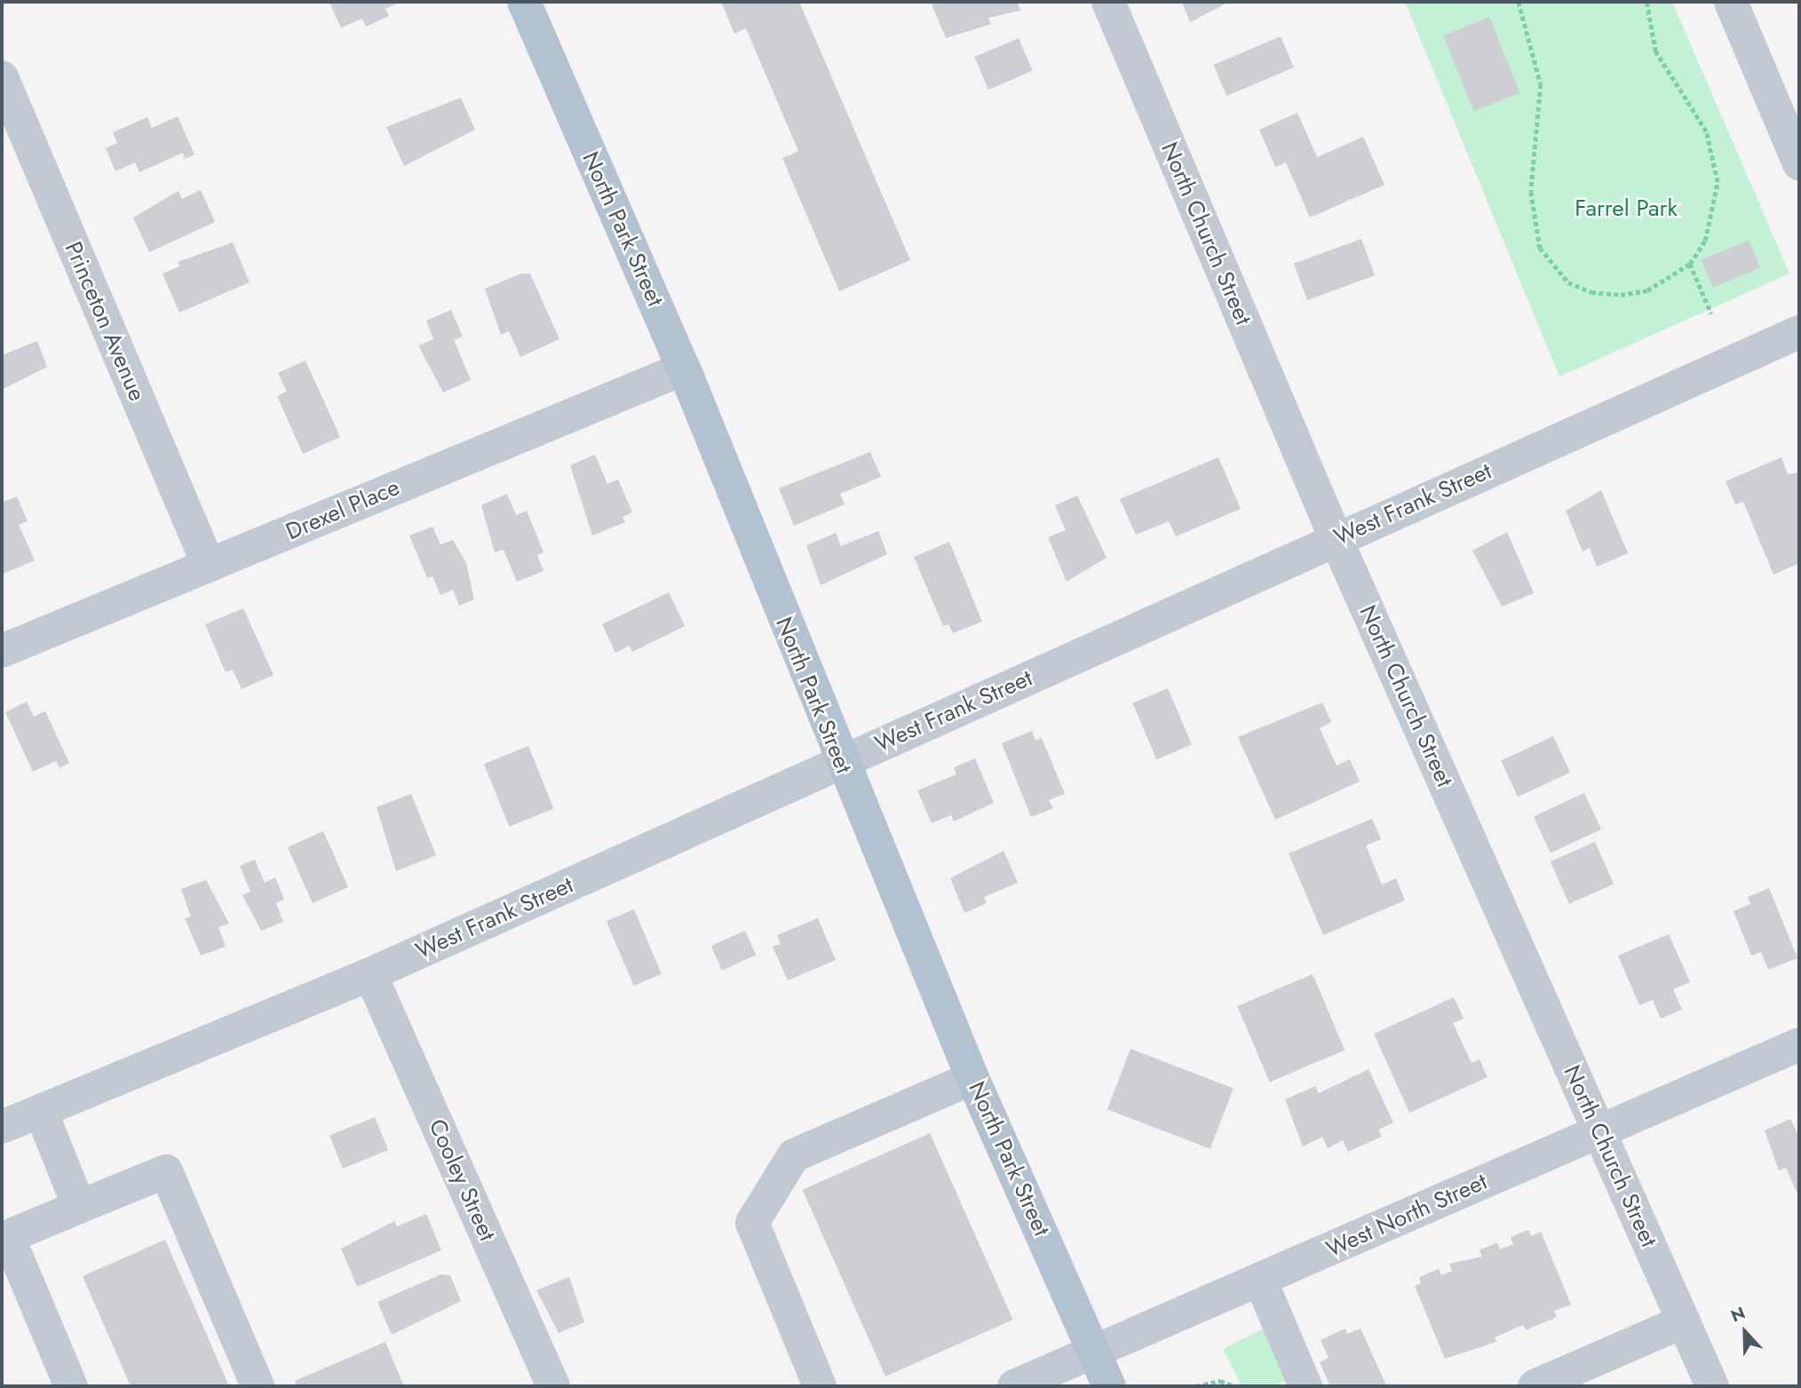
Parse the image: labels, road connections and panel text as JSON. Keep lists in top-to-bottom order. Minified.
{"streets":{"main road":["North Park Street"],"street":["North Church Street","Princeton Avenue","West Frank Street","Drexel Place","Cooley Street","West North Street"]},"crossings":[["North Park Street","West Frank Street"],["North Park Street","Drexel Place"],["North Park Street","West North Street"],["North Church Street","West Frank Street"],["North Church Street","West North Street"],["Princeton Avenue","Drexel Place"],["West Frank Street","Cooley Street"]],"parks":["Farrel Park"],"north":"top"}
